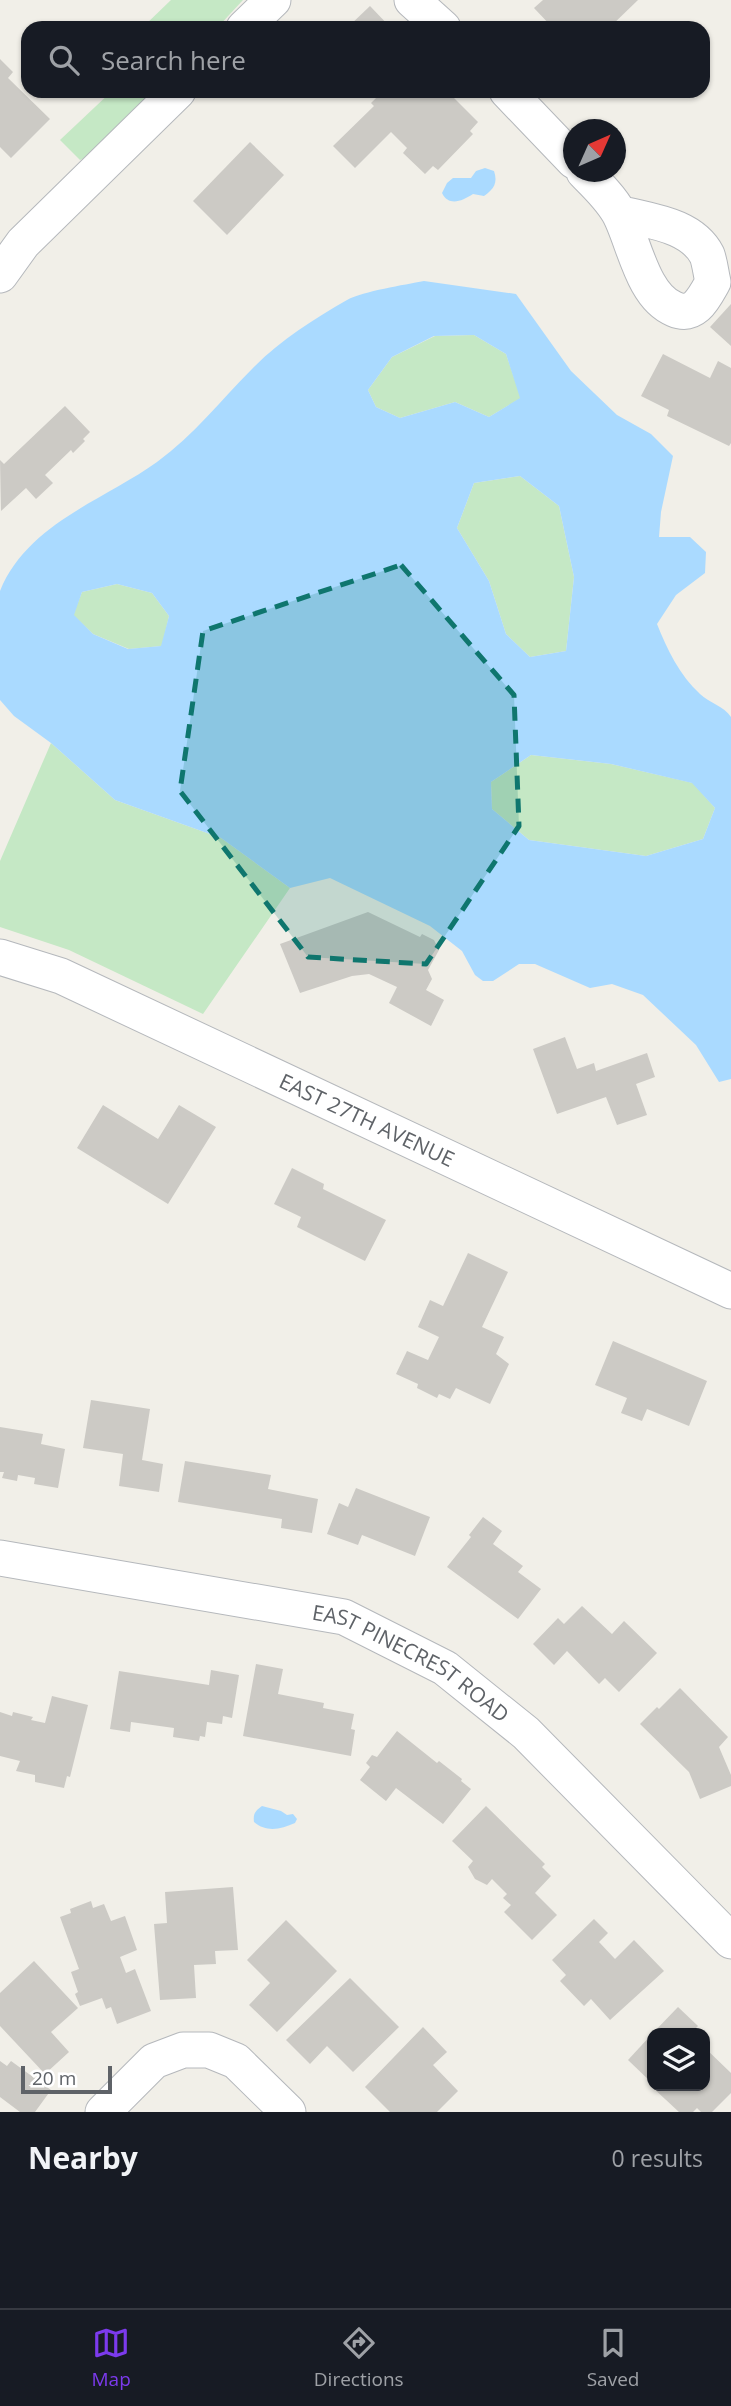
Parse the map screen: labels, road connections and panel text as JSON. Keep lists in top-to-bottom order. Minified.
{"streets":{"street":["EAST 27TH AVENUE","EAST PINECREST ROAD"]},"scale_bar":"20 m","north":"top right","page":{"search":"Search here","scale":"20 m","heading":["Nearby","0 results"],"nav":["Map","Directions","Saved"]}}
